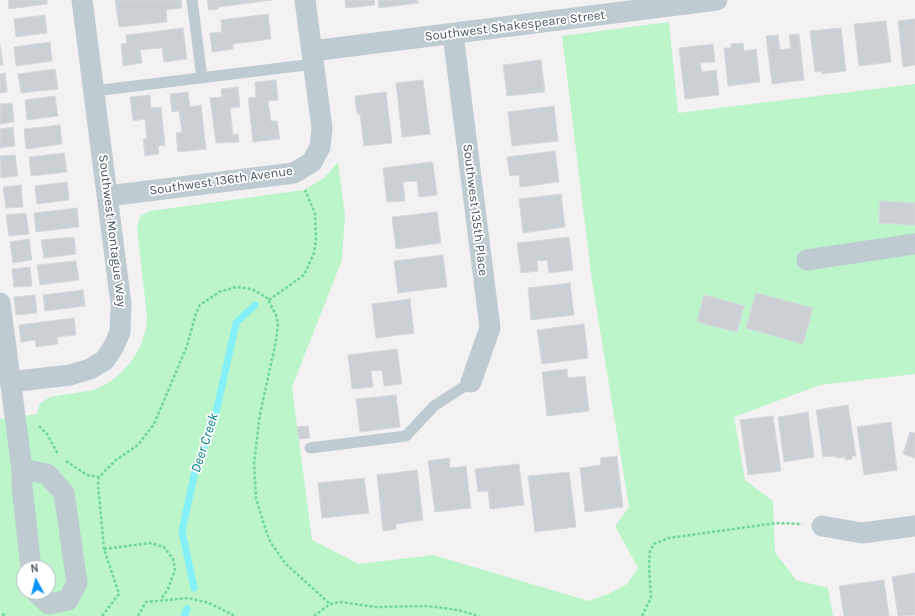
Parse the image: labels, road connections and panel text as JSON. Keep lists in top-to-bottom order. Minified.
{"streets":{"street":["Southwest Shakespeare Street","Southwest 136th Avenue","Southwest 135th Place","Southwest Montague Way"]},"crossings":[["Southwest Shakespeare Street","Southwest 136th Avenue"],["Southwest Shakespeare Street","Southwest 135th Place"],["Southwest 136th Avenue","Southwest Montague Way"]],"water":["Deer Creek"],"north":"top"}
